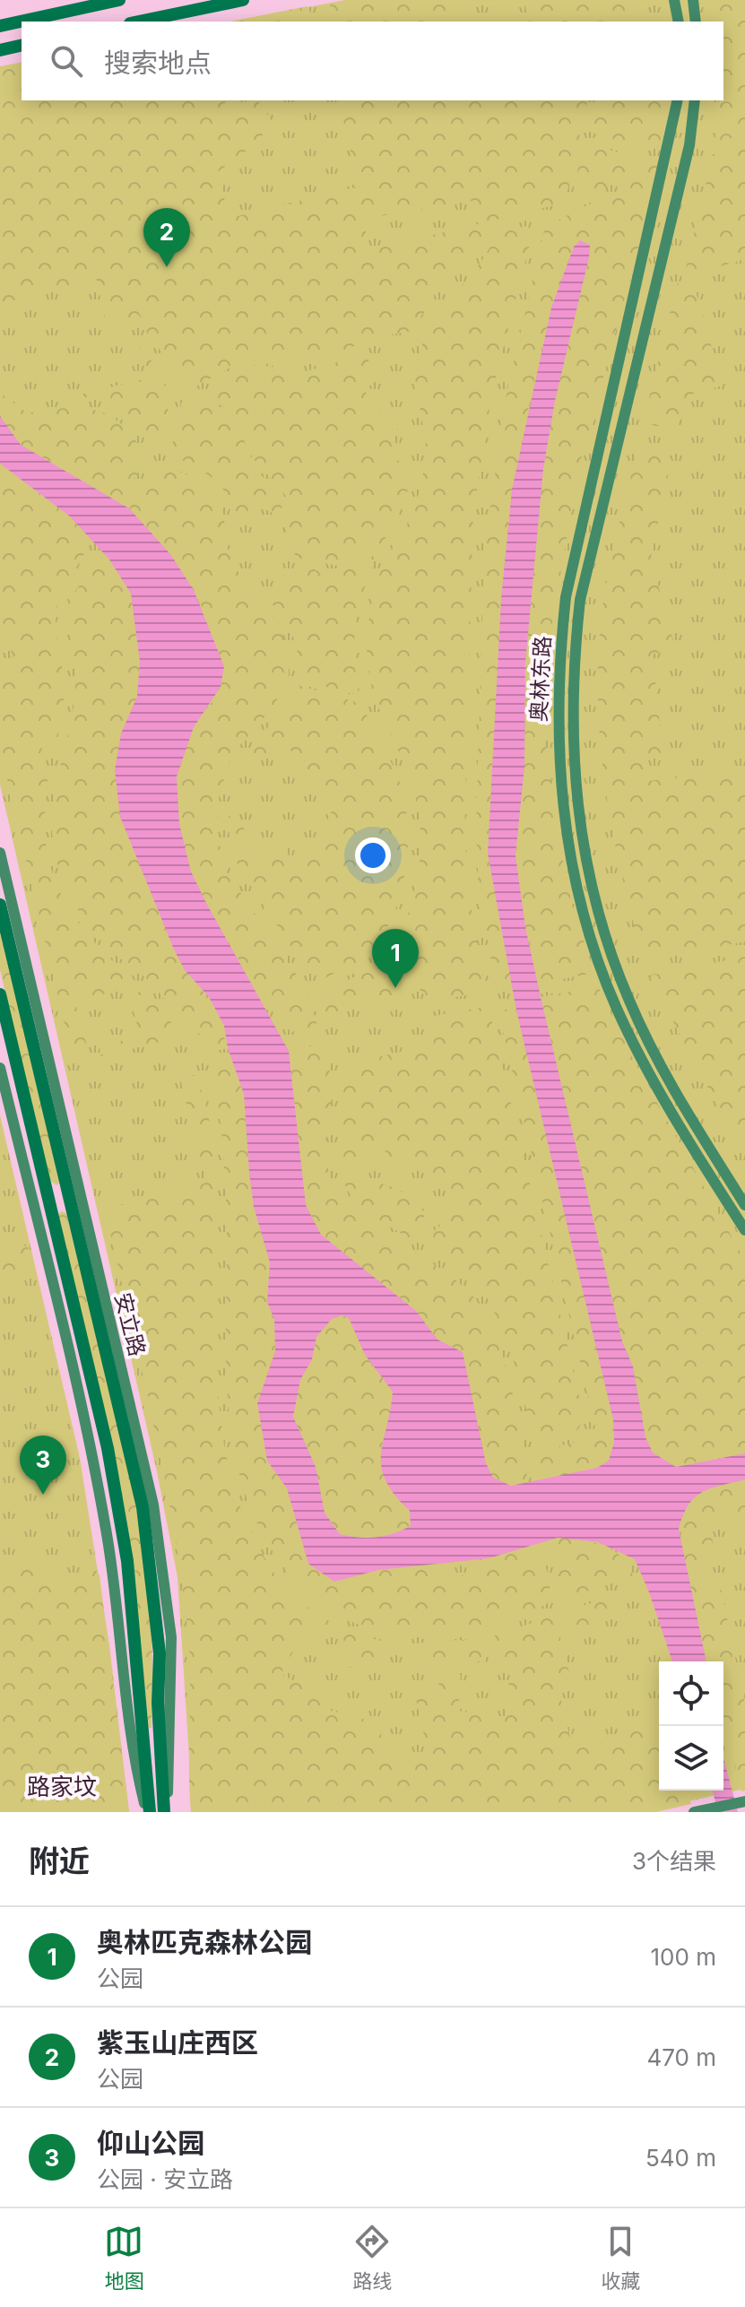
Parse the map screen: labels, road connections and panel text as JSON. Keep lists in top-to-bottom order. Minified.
{"streets":{"main road":["奥林东路","安立路"]},"districts":["路家坟"],"page":{"search":"搜索地点","pins":["2","1","3"],"heading":["附近","3个结果"],"list":[{"mark":"1","name":"奥林匹克森林公园","note":"公园","value":"100 m"},{"mark":"2","name":"紫玉山庄西区","note":"公园","value":"470 m"},{"mark":"3","name":"仰山公园","note":"公园 · 安立路","value":"540 m"}],"nav":["地图","路线","收藏"]}}
